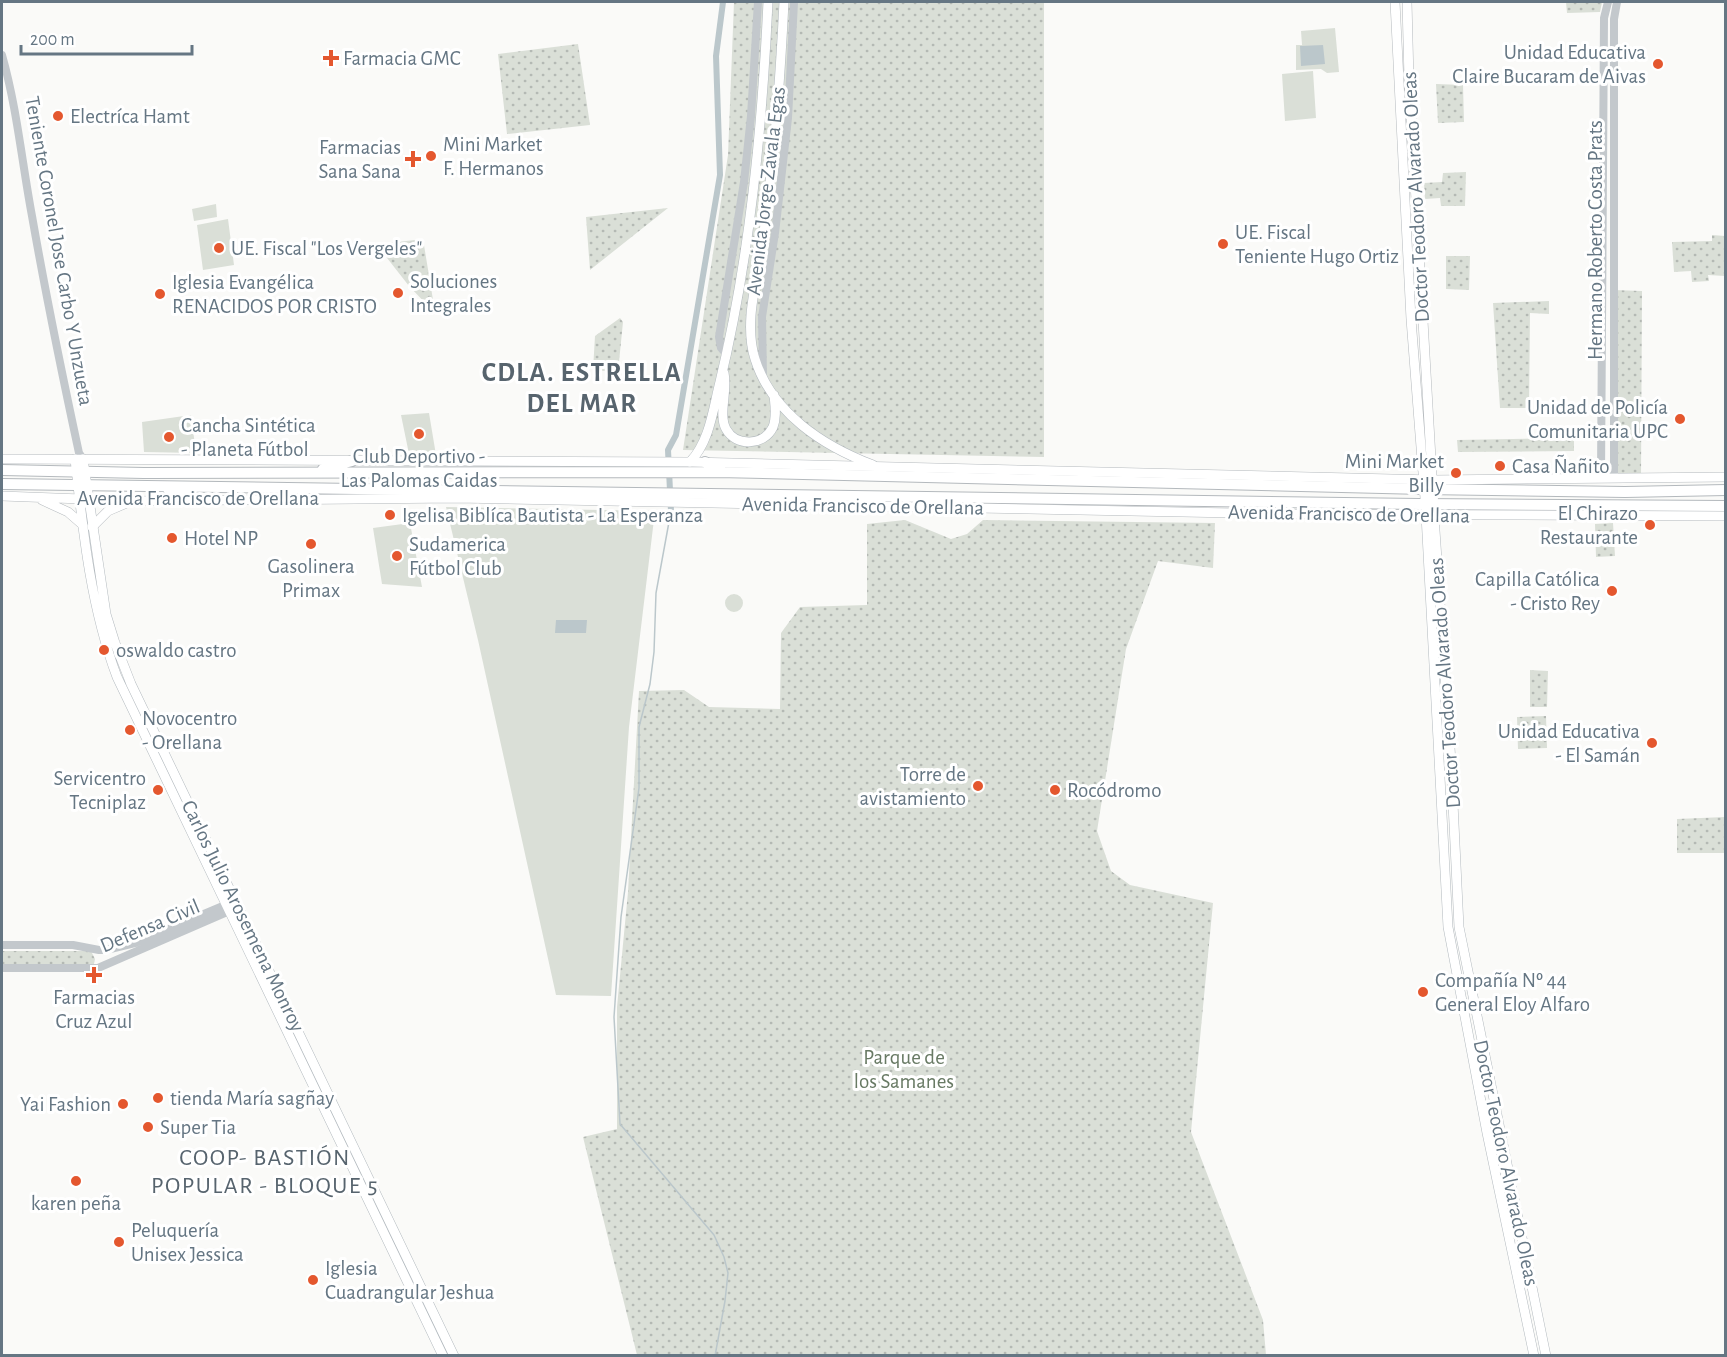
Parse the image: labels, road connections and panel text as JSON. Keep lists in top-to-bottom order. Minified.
{"streets":{"highway":["Avenida Francisco de Orellana"],"main road":["Avenida Jorge Zavala Egas","Doctor Teodoro Alvarado Oleas","Carlos Julio Arosemena Monroy"],"street":["Hermano Roberto Costa Prats","Teniente Coronel Jose Carbo Y Unzueta","Defensa Civil"]},"crossings":[["Avenida Jorge Zavala Egas","Avenida Francisco de Orellana"],["Doctor Teodoro Alvarado Oleas","Avenida Francisco de Orellana"],["Hermano Roberto Costa Prats","Avenida Francisco de Orellana"],["Teniente Coronel Jose Carbo Y Unzueta","Avenida Francisco de Orellana"],["Teniente Coronel Jose Carbo Y Unzueta","Carlos Julio Arosemena Monroy"],["Avenida Francisco de Orellana","Carlos Julio Arosemena Monroy"],["Carlos Julio Arosemena Monroy","Defensa Civil"]],"districts":["CDLA. ESTRELLA DEL MAR","COOP- BASTIÓN POPULAR - BLOQUE 5"],"parks":["Parque de los Samanes"],"places":{"health":["Farmacia GMC","Farmacias Sana Sana","Farmacias Cruz Azul"],"other":["Unidad Educativa Claire Bucaram de Aivas","Electríca Hamt","Mini Market F. Hermanos","UE. Fiscal Teniente Hugo Ortiz","UE. Fiscal \"Los Vergeles\"","Soluciones Integrales","Iglesia Evangélica RENACIDOS POR CRISTO","Unidad de Policía Comunitaria UPC","Club Deportivo - Las Palomas Caidas","Cancha Sintética - Planeta Fútbol","Casa Ñañito","Mini Market Billy","Igelisa Biblíca Bautista - La Esperanza","El Chirazo Restaurante","Hotel NP","Gasolinera Primax","Sudamerica Fútbol Club","Capilla Católica - Cristo Rey","oswaldo castro","Novocentro - Orellana","Unidad Educativa - El Samán","Torre de avistamiento","Servicentro Tecniplaz","Rocódromo","Compañía Nº 44 General Eloy Alfaro","tienda María sagñay","Yai Fashion","Super Tia","karen peña","Peluquería Unisex Jessica","Iglesia Cuadrangular Jeshua"]},"scale_bar":"200 m"}
